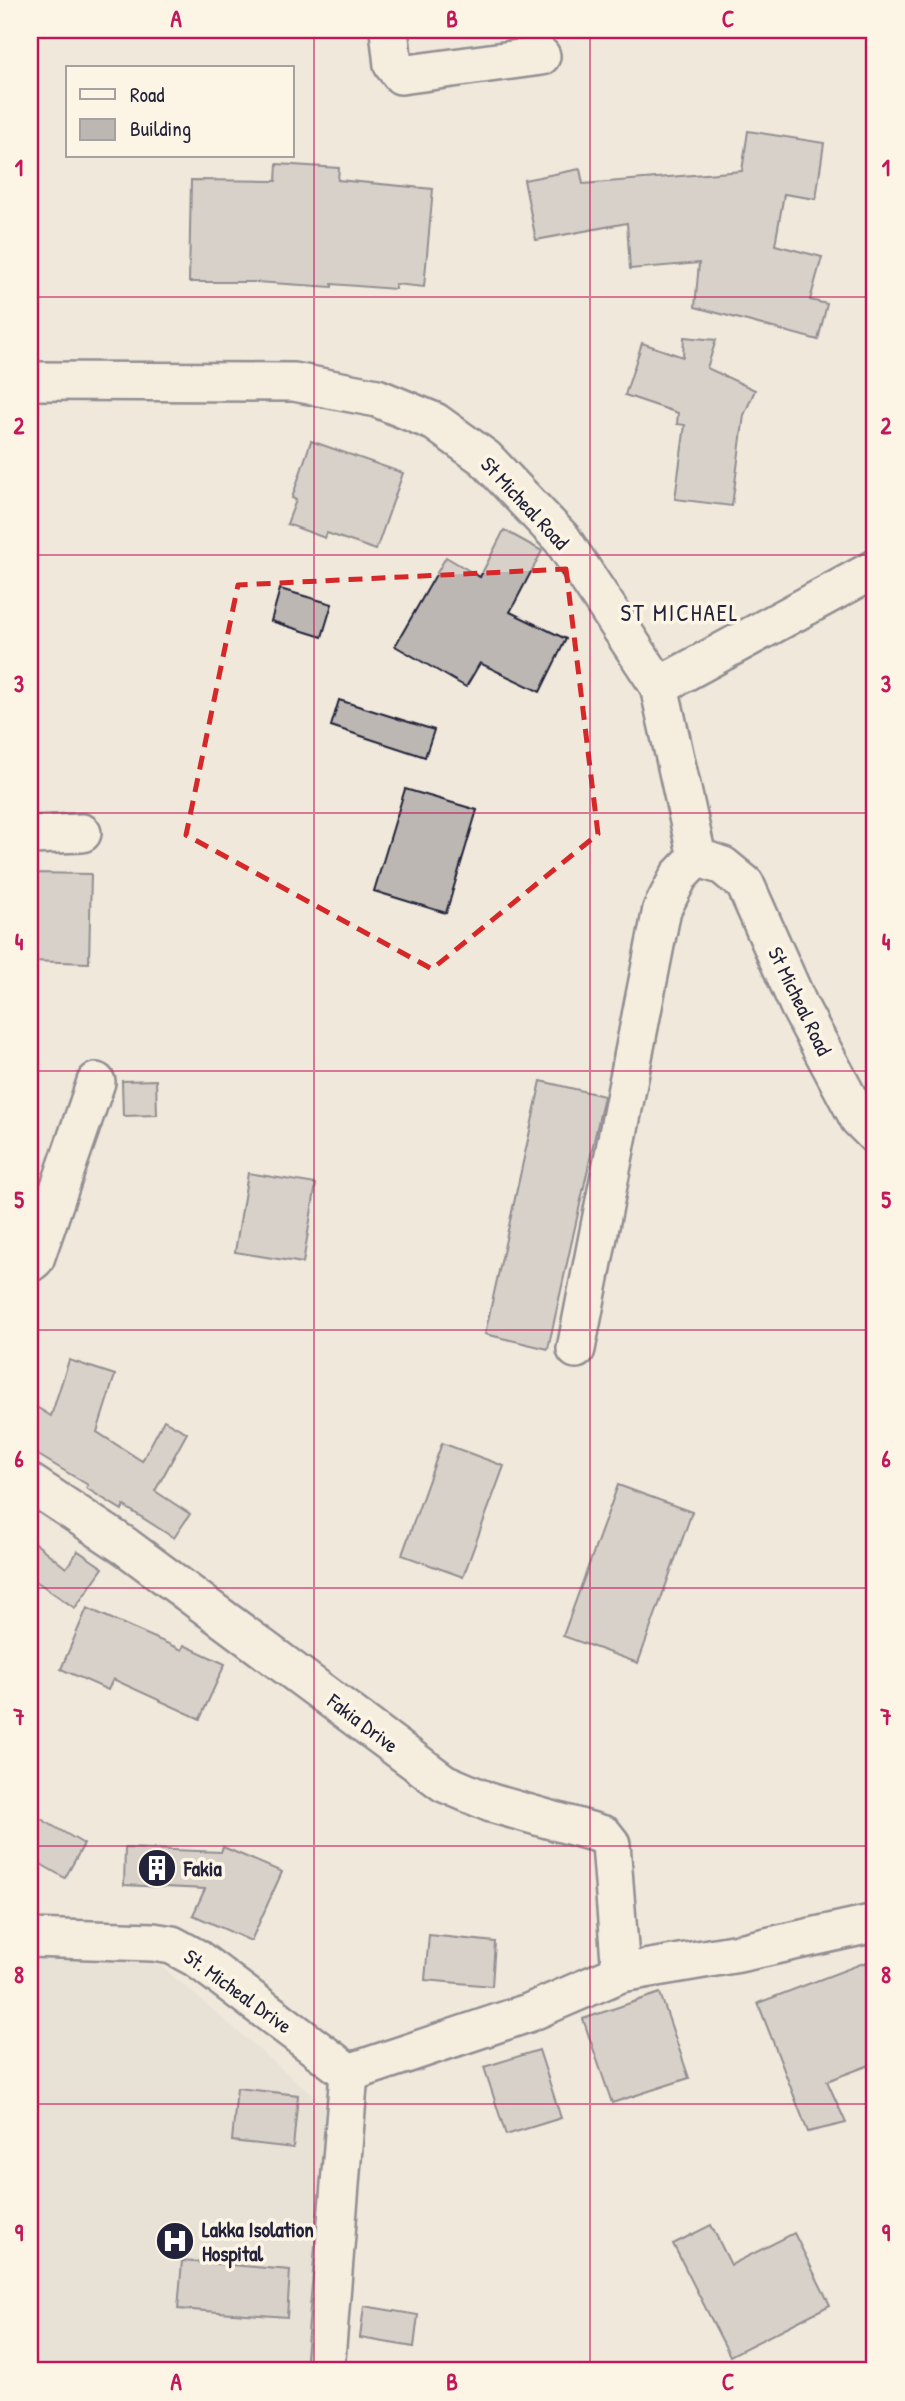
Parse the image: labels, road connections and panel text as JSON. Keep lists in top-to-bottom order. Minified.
{"streets":{"street":["St Micheal Road","Fakia Drive","St. Micheal Drive"]},"districts":["ST MICHAEL"],"places":{"building":["Fakia"],"hospital":["Lakka Isolation Hospital"]},"legend":["Road","Building"],"grid":{"columns":["A","B","C"],"rows":["1","2","3","4","5","6","7","8","9"]}}
